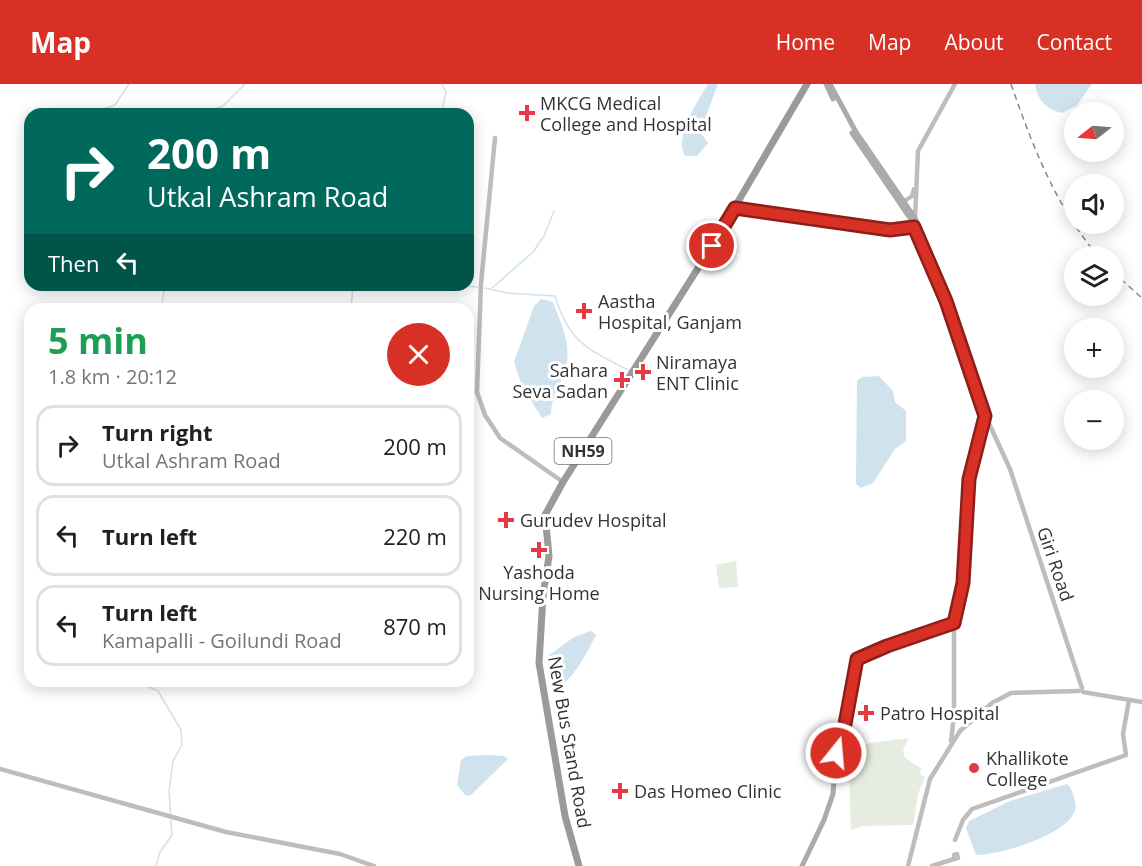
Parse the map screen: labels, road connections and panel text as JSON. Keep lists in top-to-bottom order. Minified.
{"streets":{"highway":["NH59","New Bus Stand Road"],"street":["Giri Road"]},"places":{"health":["MKCG Medical College and Hospital","Aastha Hospital, Ganjam","Niramaya ENT Clinic","Sahara Seva Sadan","Gurudev Hospital","Yashoda Nursing Home","Patro Hospital","Das Homeo Clinic"],"other":["Khallikote College"]},"north":"left","page":{"header":"Map","nav":["Home","Map","About","Contact"],"map_buttons":["+","−"],"turn":["200 m","Utkal Ashram Road"],"then":"Then","heading":["5 min","1.8 km · 20:12"],"list":[{"name":"Turn right","note":"Utkal Ashram Road","value":"200 m"},{"name":"Turn left","value":"220 m"},{"name":"Turn left","note":"Kamapalli - Goilundi Road","value":"870 m"}]}}
